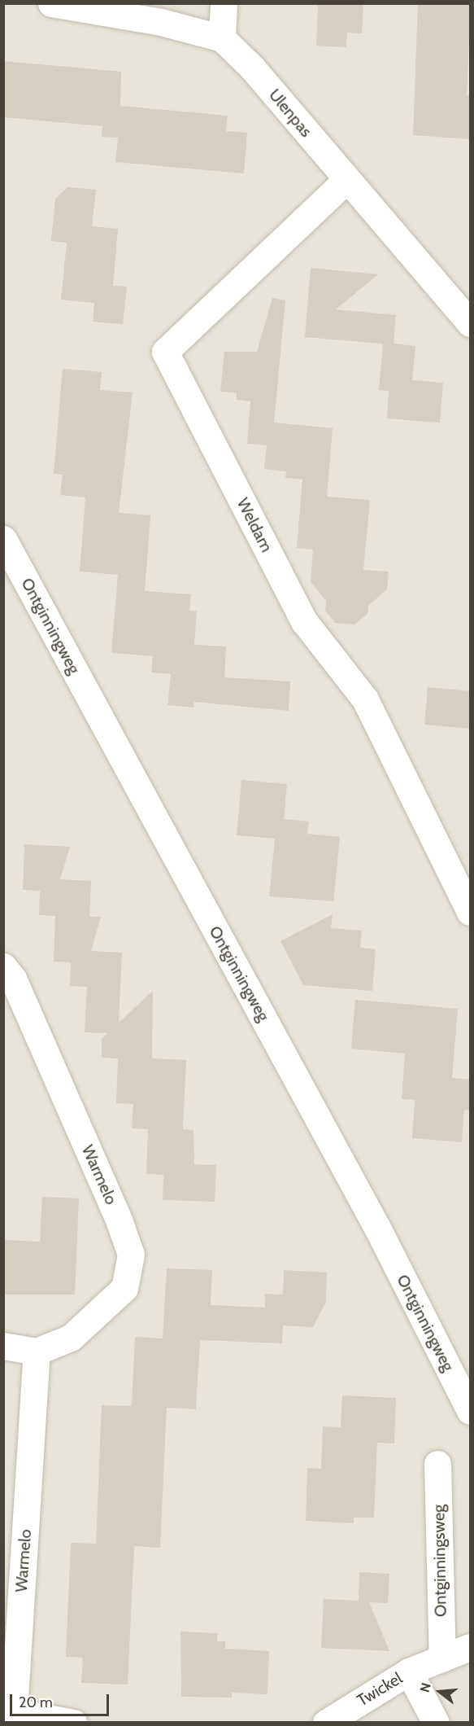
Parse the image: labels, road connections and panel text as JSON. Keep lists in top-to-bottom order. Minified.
{"streets":{"street":["Ulenpas","Weldam","Ontginningweg","Warmelo","Ontginningsweg","Twickel"]},"crossings":[["Ulenpas","Weldam"],["Ontginningsweg","Twickel"]],"scale_bar":"20 m","north":"left"}
